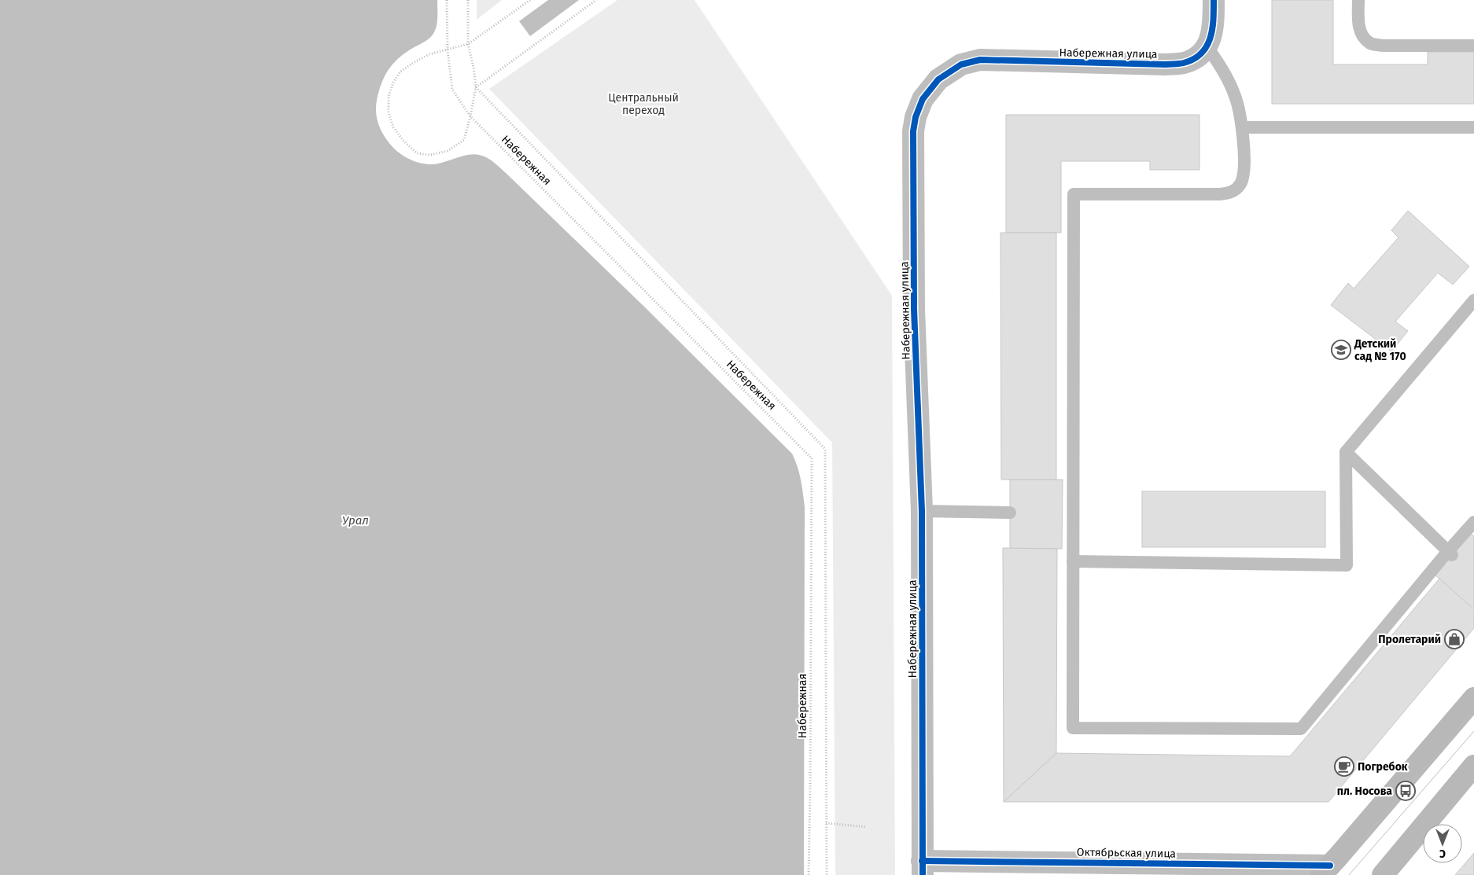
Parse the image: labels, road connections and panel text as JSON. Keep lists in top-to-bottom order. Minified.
{"streets":{"main road":["Октябрьская улица"],"street":["Набережная улица"],"path":["Набережная"]},"crossings":[["Набережная улица","Октябрьская улица"]],"water":["Урал"],"parks":["Центральный переход"],"places":{"school or university":["Детский сад № 170"],"shop":["Пролетарий"],"cafe":["Погребок"],"bus stop":["пл. Носова"]},"north":"bottom"}
